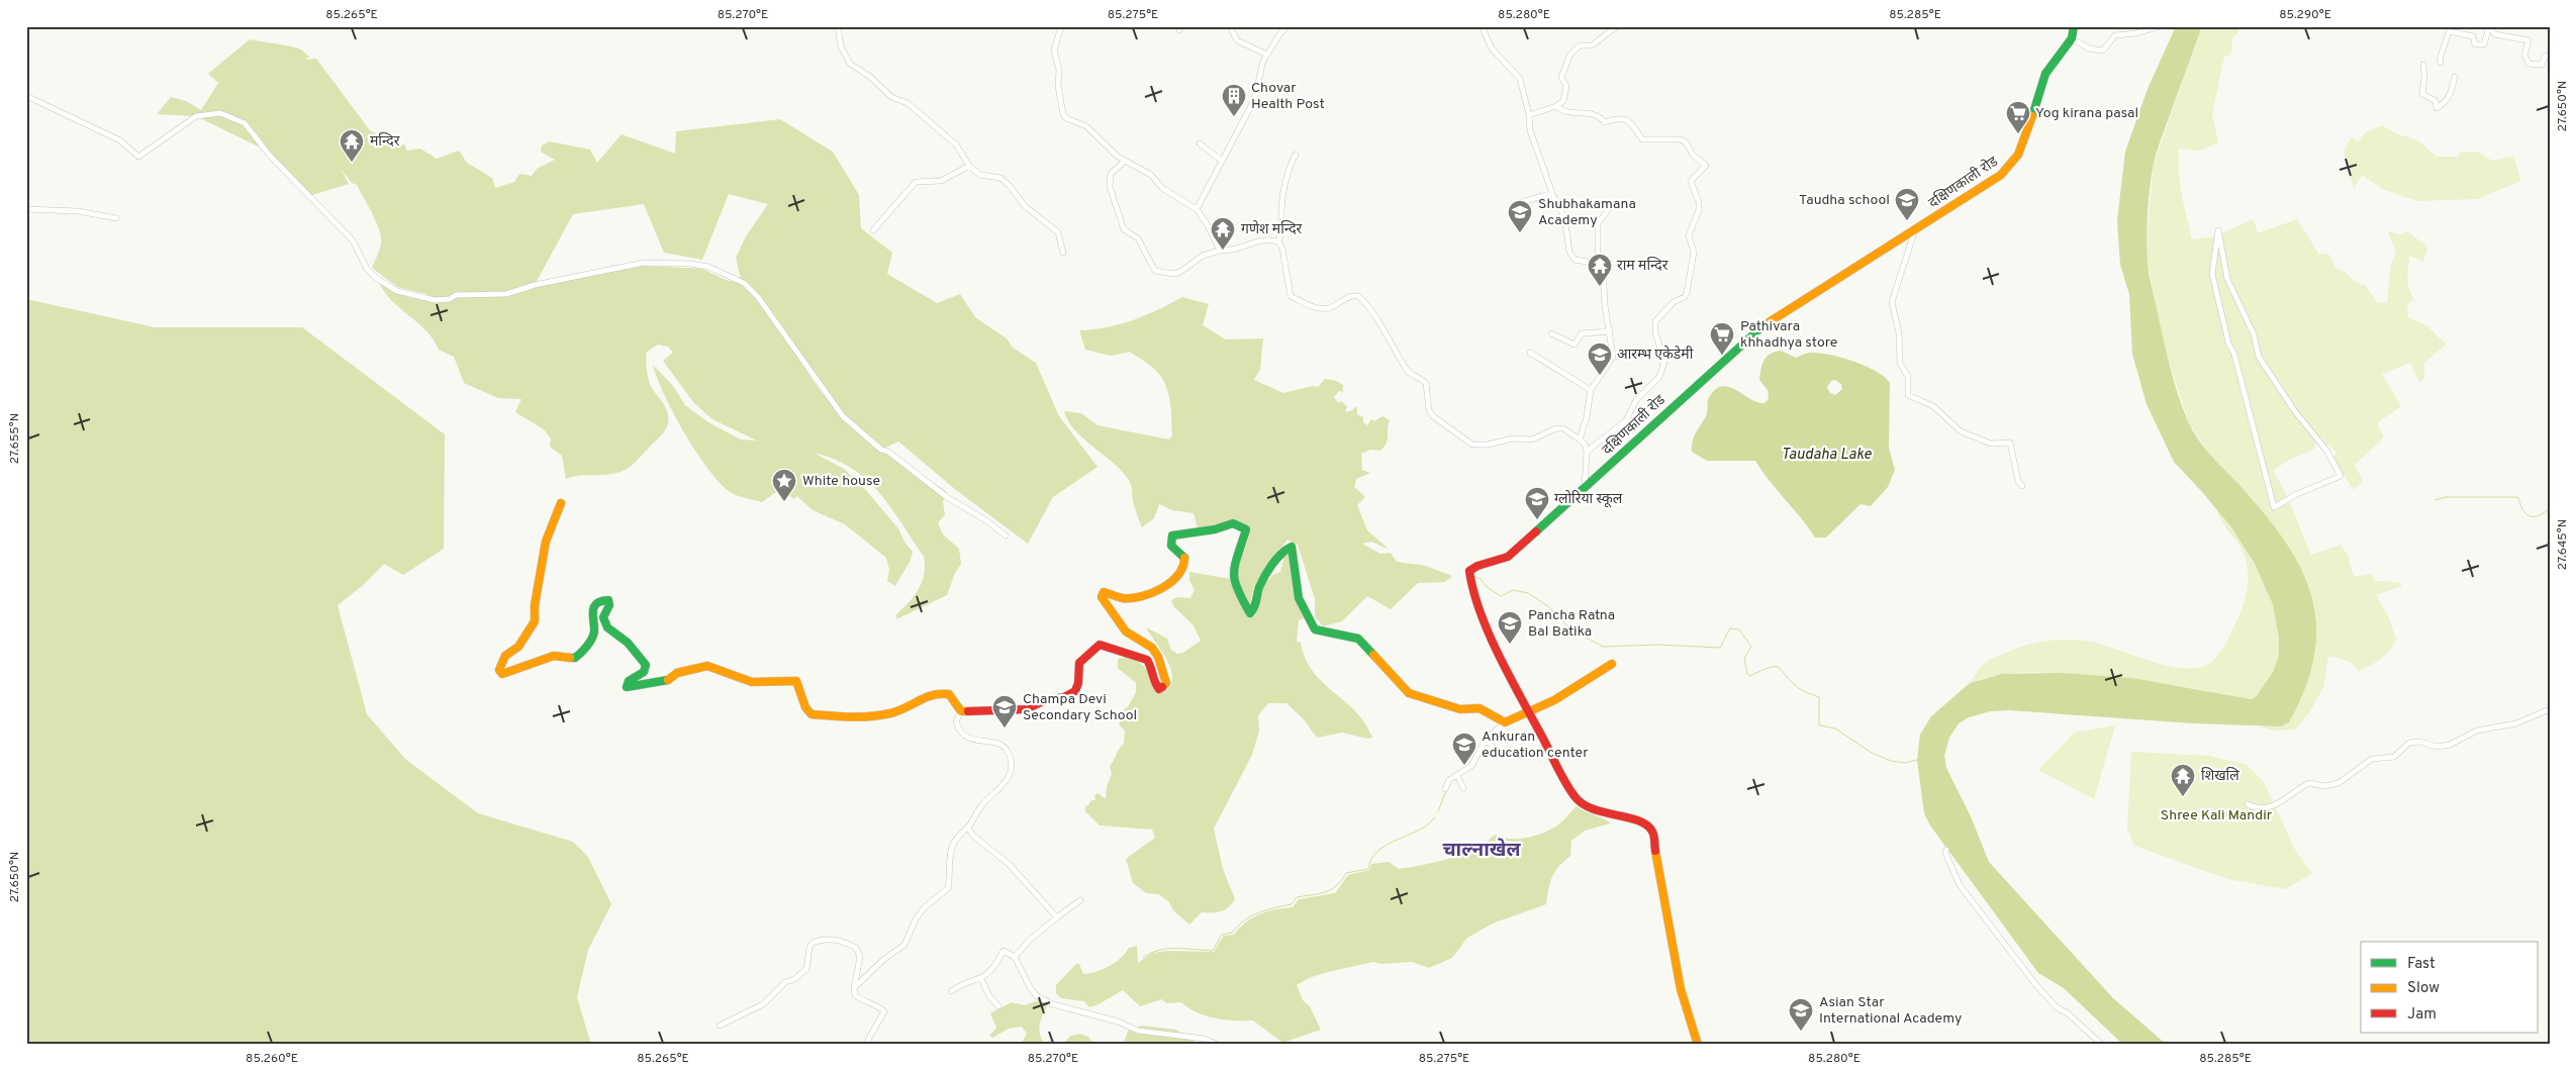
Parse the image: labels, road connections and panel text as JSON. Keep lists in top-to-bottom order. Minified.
{"streets":{"street":["दक्षिणकाली रोड"]},"districts":["चाल्नाखेल"],"water":["Taudaha Lake"],"parks":["Shree Kali Mandir"],"places":{"building":["Chovar Health Post"],"supermarket":["Yog kirana pasal","Pathivara khhadhya store"],"temple":["मन्दिर","गणेश मन्दिर","राम मन्दिर","शिखलि"],"school or university":["Taudha school","Shubhakamana Academy","आरम्भ एकेडेमी","ग्लोरिया स्कूल","Pancha Ratna Bal Batika","Champa Devi Secondary School","Ankuran education center","Asian Star International Academy"],"place":["White house"]},"legend":["Fast","Slow","Jam"],"coordinates":["85.265°E","85.270°E","85.275°E","85.280°E","85.285°E","85.290°E","27.650°N","27.655°N","27.645°N","85.260°E"]}
